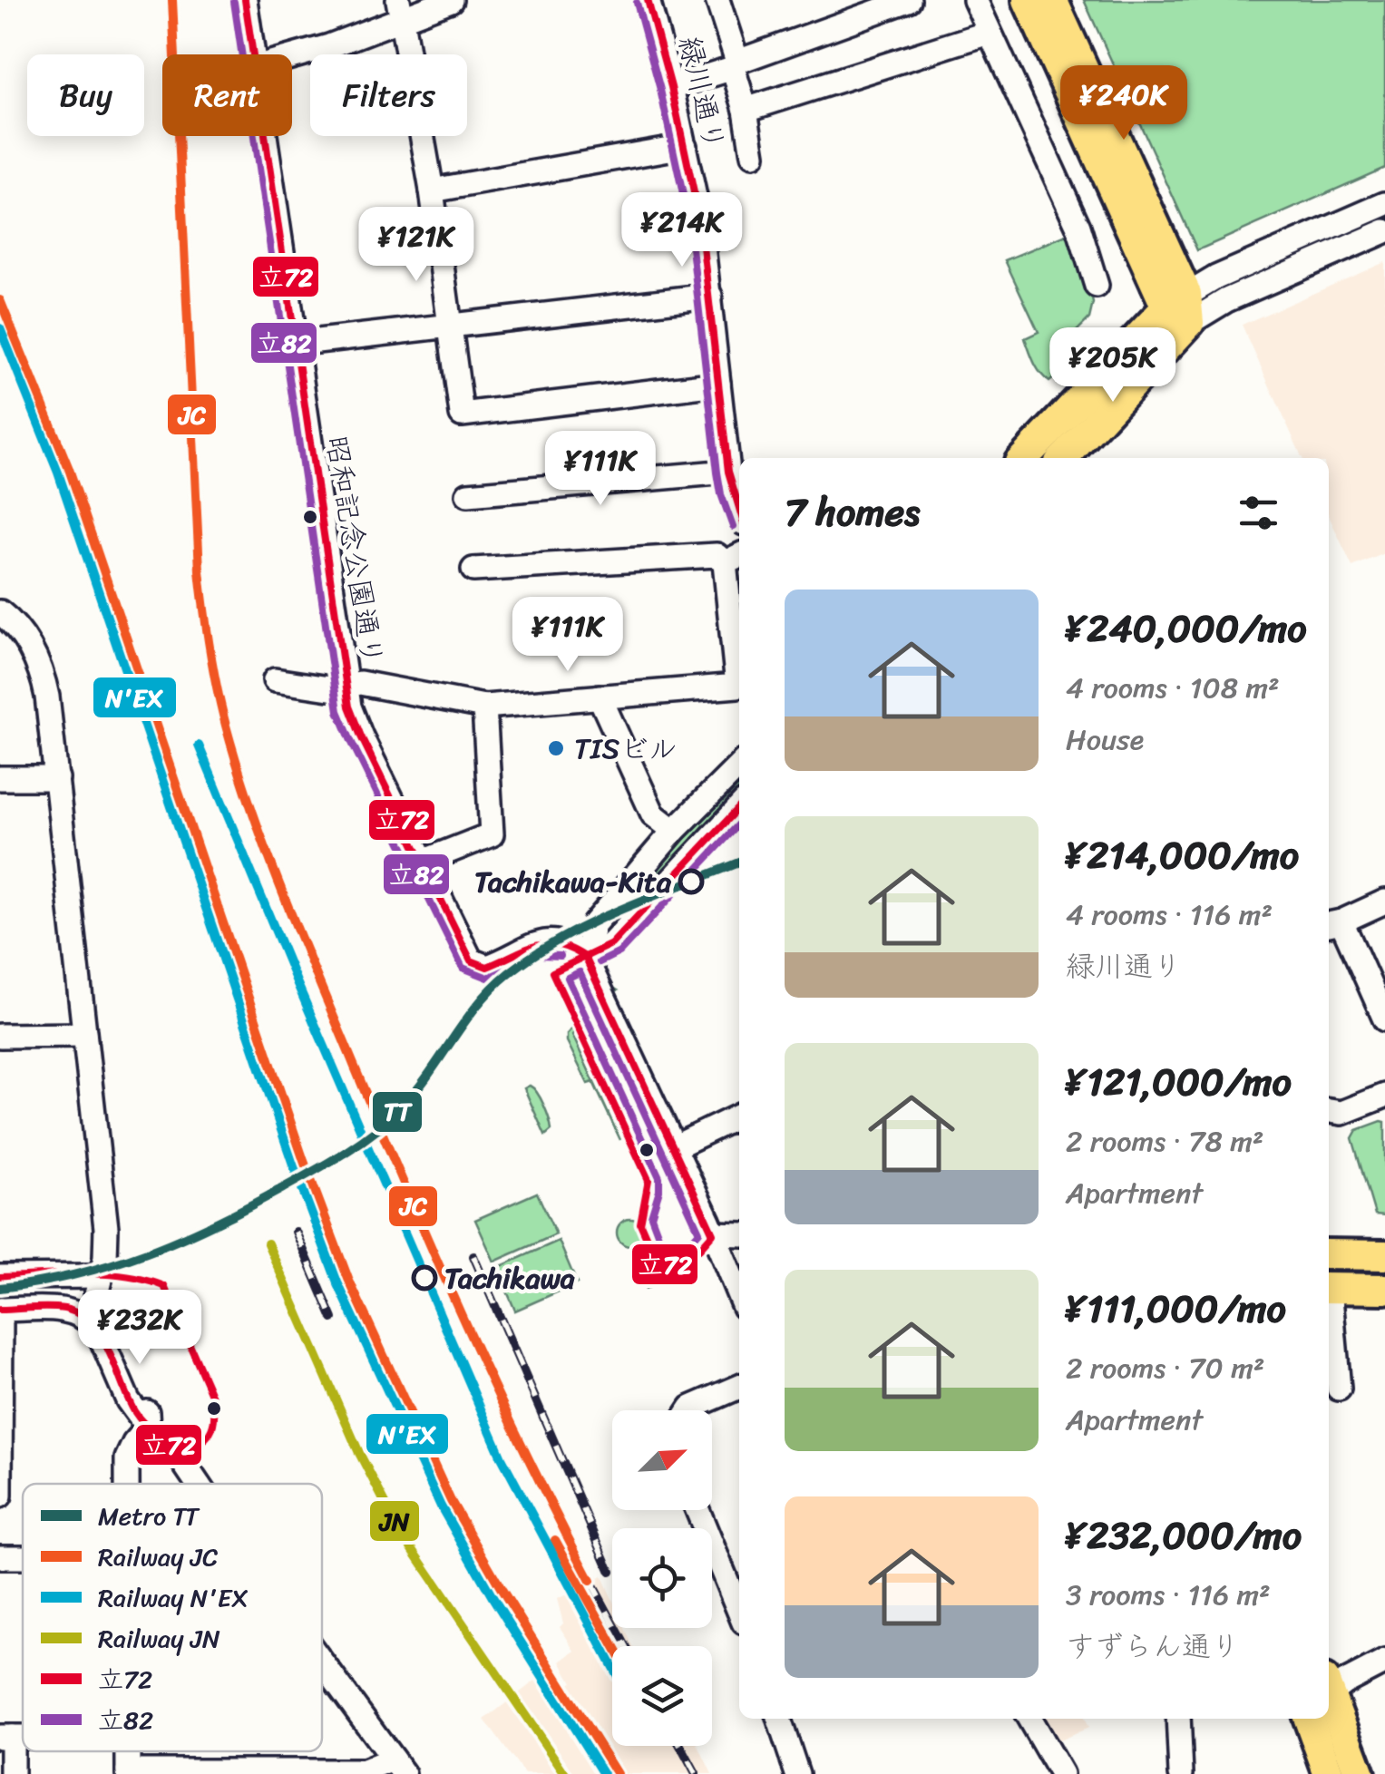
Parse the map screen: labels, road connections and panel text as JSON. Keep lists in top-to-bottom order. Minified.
{"streets":{"street":["緑川通り","昭和記念公園通り"]},"places":["TISビル","Tachikawa-Kita","Tachikawa"],"lines":["rail line JC","transit line 立72","transit line 立82","rail line N'EX","metro line TT","rail line JN"],"legend":["Metro TT","Railway JC","Railway N'EX","Railway JN","立72","立82"],"north":"top right","page":{"chip":["Buy","Rent","Filters"],"price":["¥240K","¥214K","¥121K","¥205K","¥111K","¥111K","¥232K"],"heading":"7 homes","list":[{"name":"¥240,000/mo","note":"4 rooms · 108 m² · House"},{"name":"¥214,000/mo","note":"4 rooms · 116 m² · 緑川通り"},{"name":"¥121,000/mo","note":"2 rooms · 78 m² · Apartment"},{"name":"¥111,000/mo","note":"2 rooms · 70 m² · Apartment"},{"name":"¥232,000/mo","note":"3 rooms · 116 m² · すずらん通り"}]}}
